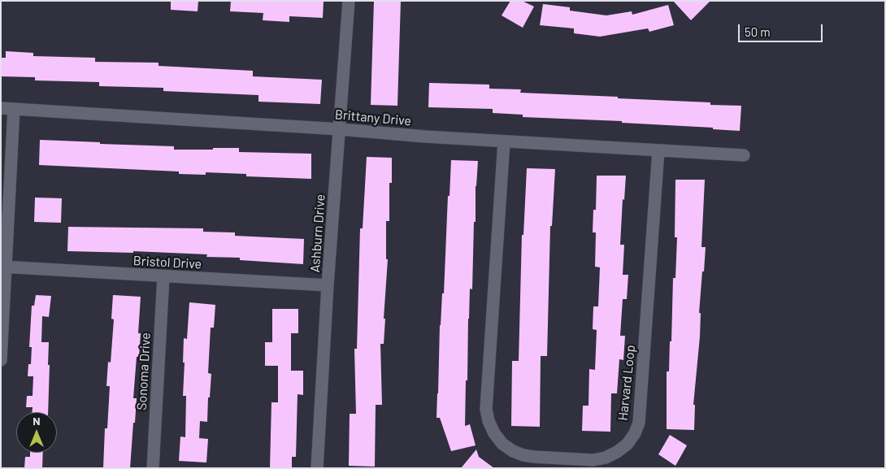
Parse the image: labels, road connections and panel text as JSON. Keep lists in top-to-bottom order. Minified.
{"streets":{"street":["Brittany Drive","Ashburn Drive","Bristol Drive","Sonoma Drive","Harvard Loop"]},"crossings":[["Brittany Drive","Ashburn Drive"],["Brittany Drive","Harvard Loop"],["Ashburn Drive","Bristol Drive"],["Bristol Drive","Sonoma Drive"]],"scale_bar":"50 m","north":"top"}
